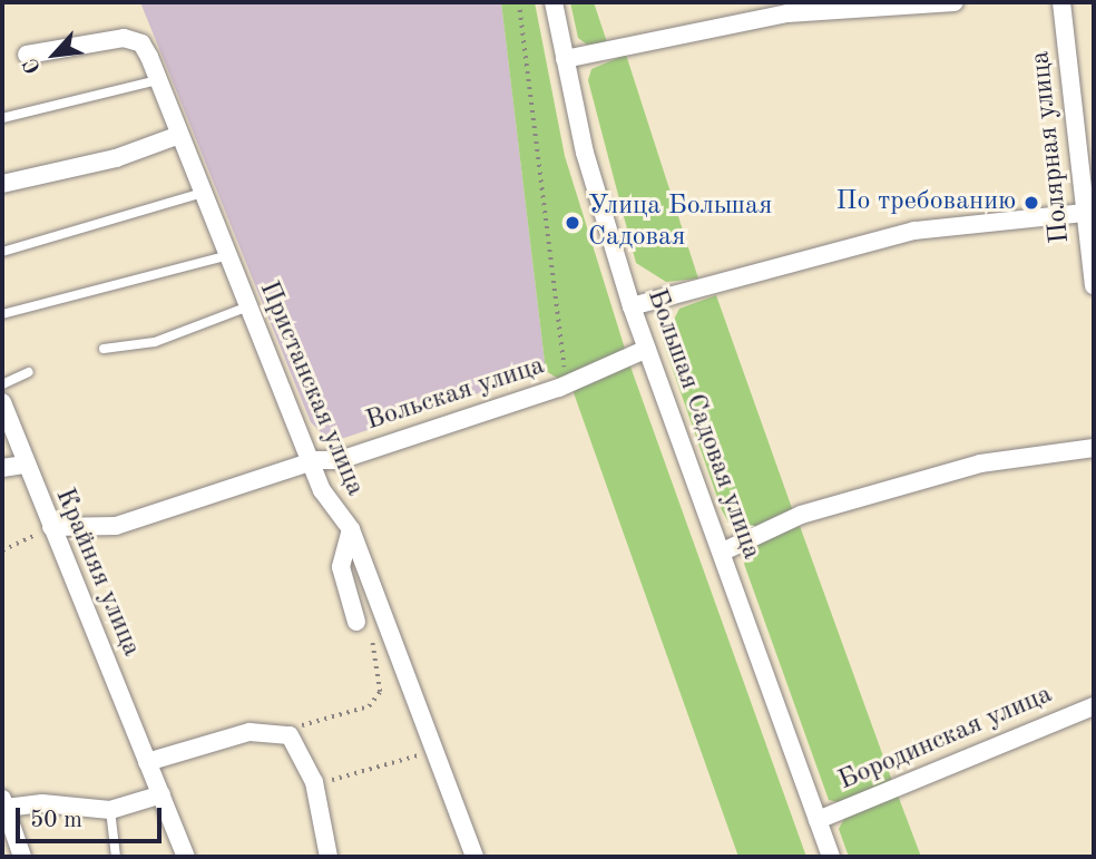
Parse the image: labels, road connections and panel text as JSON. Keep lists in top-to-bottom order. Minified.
{"streets":{"street":["Полярная улица","Пристанская улица","Вольская улица","Большая Садовая улица","Крайняя улица","Бородинская улица"]},"crossings":[["Пристанская улица","Вольская улица"],["Вольская улица","Большая Садовая улица"],["Вольская улица","Крайняя улица"],["Большая Садовая улица","Бородинская улица"]],"places":["По требованию","Улица Большая Садовая"],"scale_bar":"50 m","north":"bottom left"}
